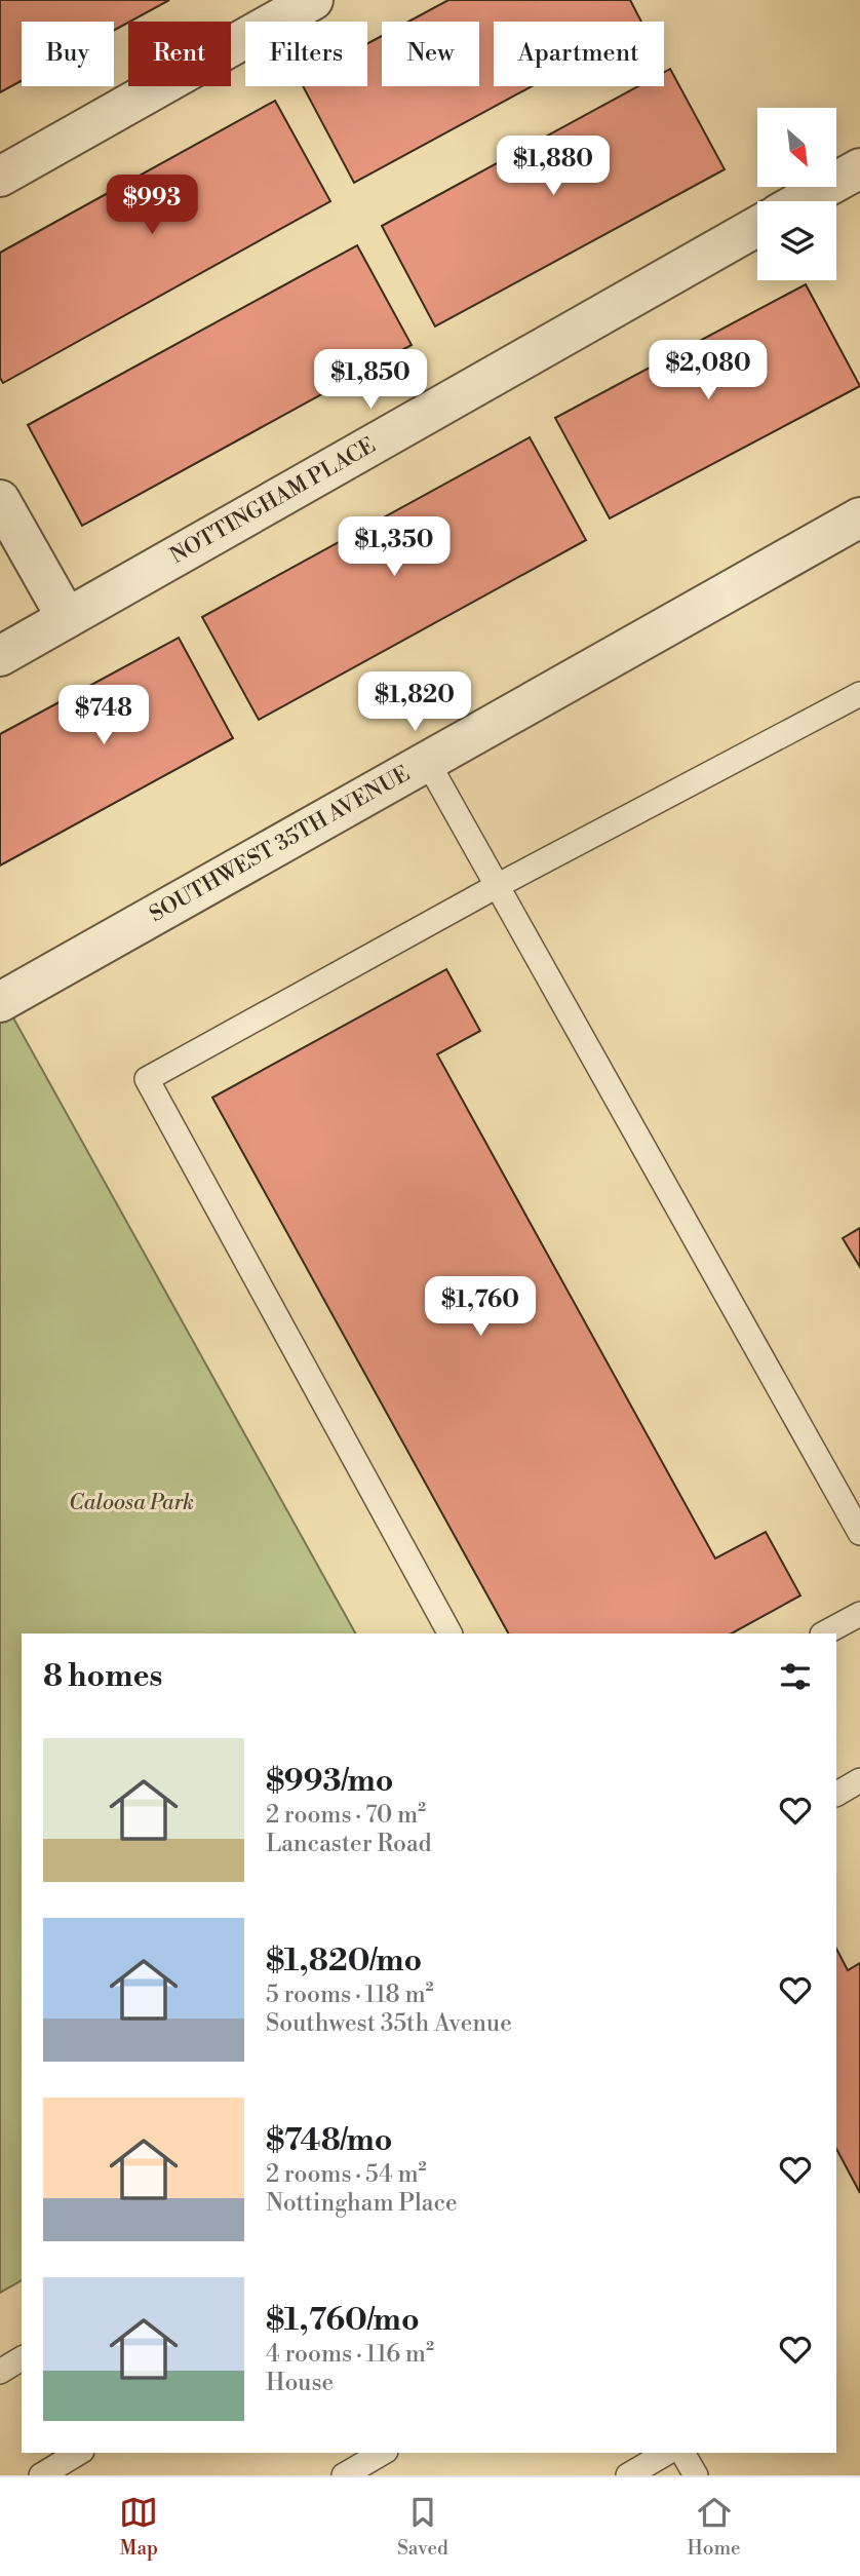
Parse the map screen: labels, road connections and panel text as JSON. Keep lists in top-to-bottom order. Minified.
{"streets":{"street":["NOTTINGHAM PLACE","SOUTHWEST 35TH AVENUE"]},"parks":["Caloosa Park"],"north":"bottom right","page":{"chip":["Buy","Rent","Filters","New","Apartment"],"price":["$1,880","$993","$2,080","$1,850","$1,350","$1,820","$748","$1,760"],"heading":"8 homes","list":[{"name":"$993/mo","note":"2 rooms · 70 m² · Lancaster Road"},{"name":"$1,820/mo","note":"5 rooms · 118 m² · Southwest 35th Avenue"},{"name":"$748/mo","note":"2 rooms · 54 m² · Nottingham Place"},{"name":"$1,760/mo","note":"4 rooms · 116 m² · House"}],"tabs":["Map","Saved","Home"]}}
